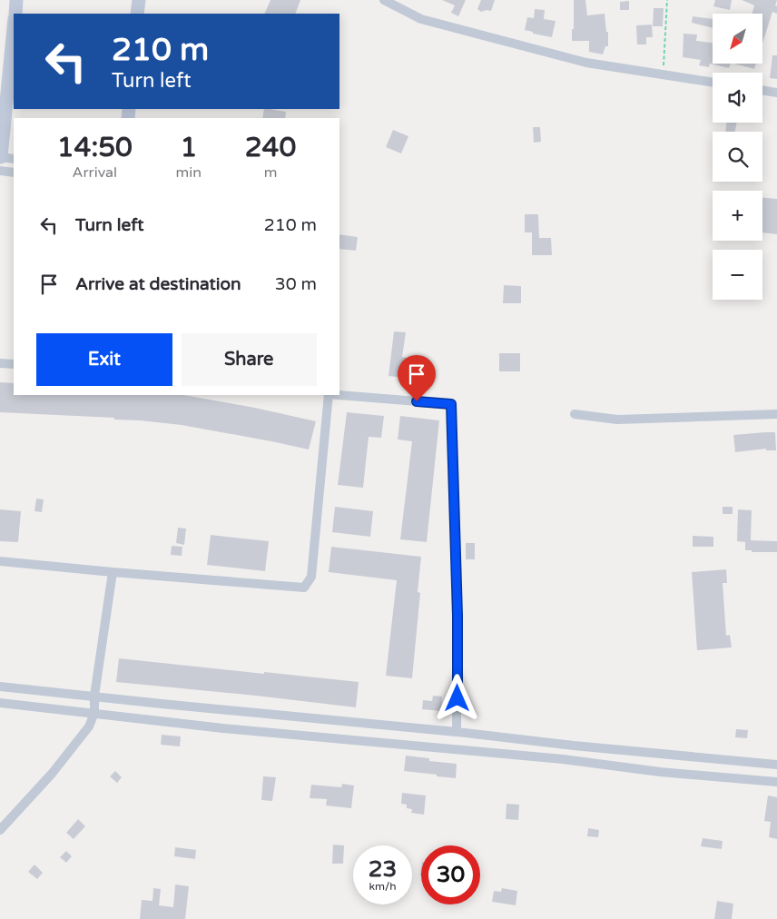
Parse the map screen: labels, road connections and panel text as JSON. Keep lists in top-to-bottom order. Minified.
{"north":"bottom left","page":{"map_buttons":["+","−"],"turn":["210 m","Turn left"],"eta":["14:50","Arrival","1","min","240","m"],"list":[{"name":"Turn left","value":"210 m"},{"name":"Arrive at destination","value":"30 m"}],"buttons":["Exit","Share"],"speed":"23 km/h","limit":"30"}}
